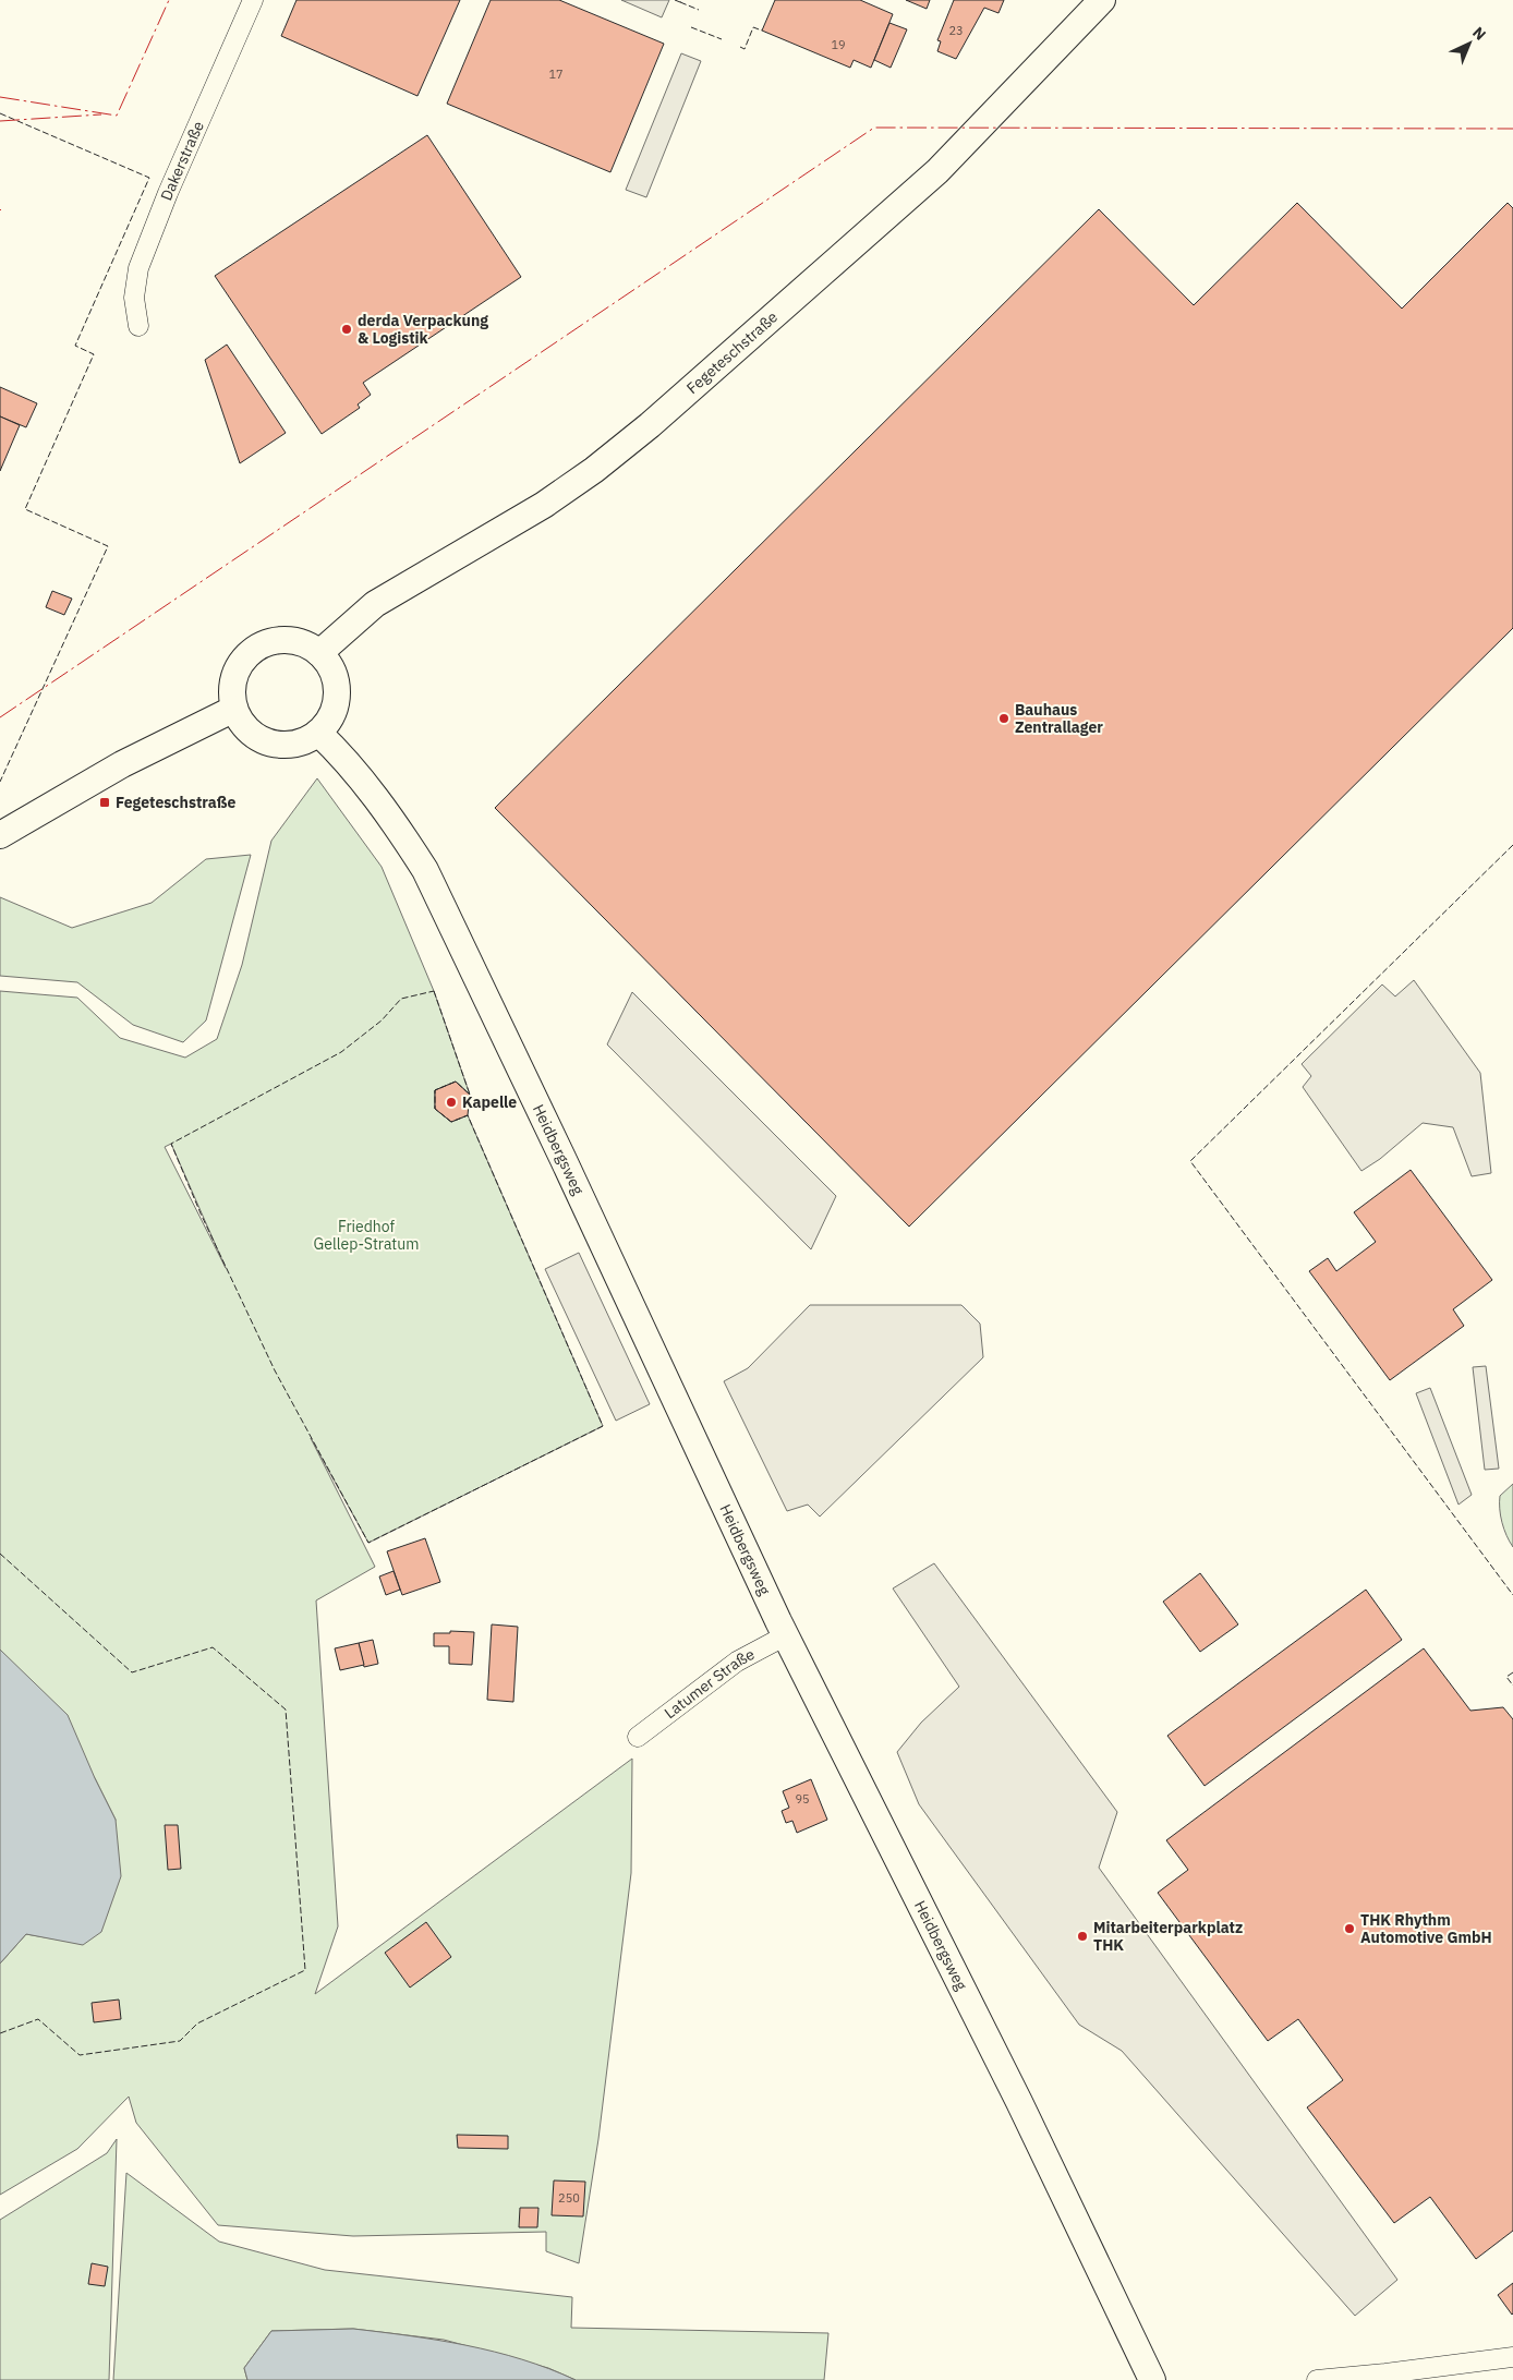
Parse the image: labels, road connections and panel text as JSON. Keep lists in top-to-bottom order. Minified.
{"streets":{"street":["Dakerstraße","Fegeteschstraße","Heidbergsweg","Latumer Straße"]},"crossings":[["Fegeteschstraße","Heidbergsweg"],["Heidbergsweg","Latumer Straße"]],"parks":["Friedhof Gellep-Stratum"],"places":{"other":["derda Verpackung & Logistik","Bauhaus Zentrallager","Kapelle","THK Rhythm Automotive GmbH","Mitarbeiterparkplatz THK"],"transit":["Fegeteschstraße"]},"house_numbers":["23","19","17","95","250"],"north":"top right"}
